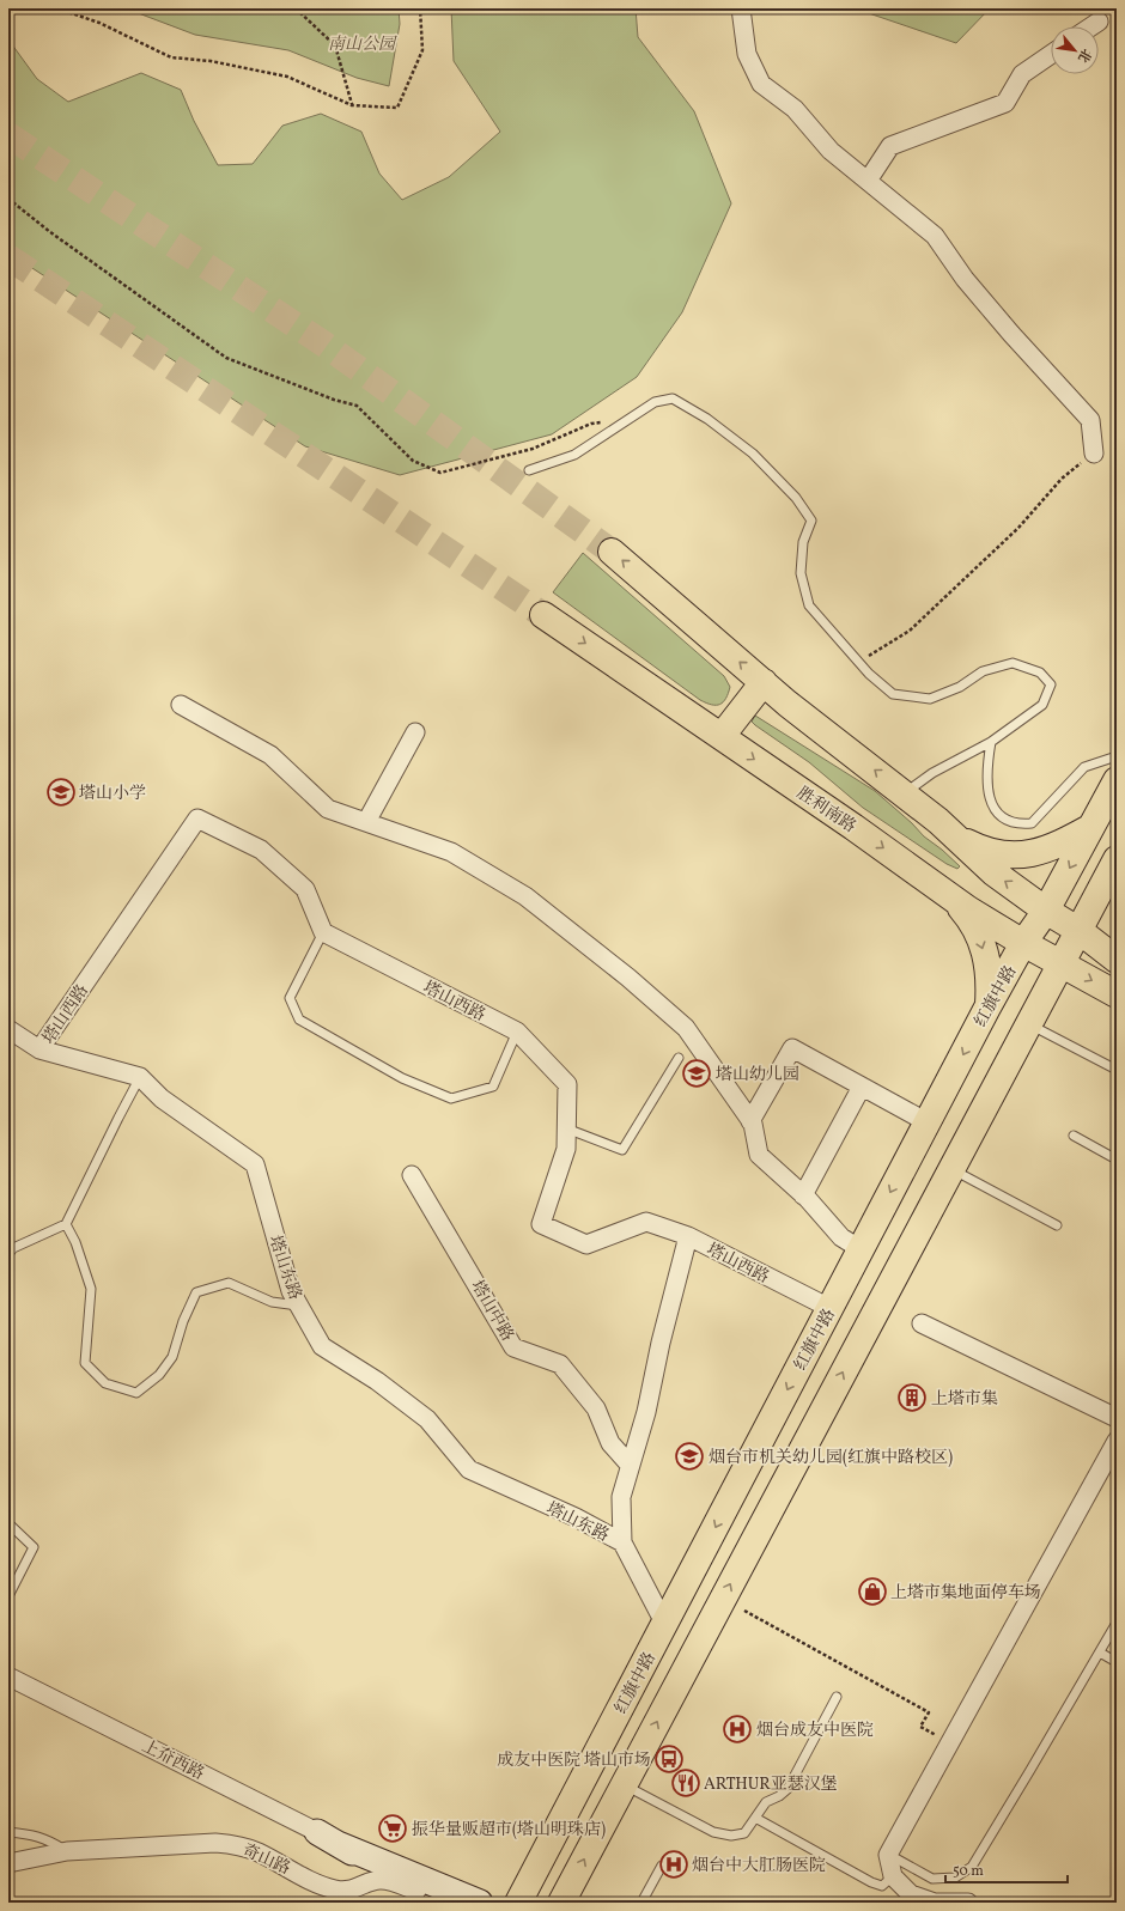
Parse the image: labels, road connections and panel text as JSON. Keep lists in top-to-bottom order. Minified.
{"streets":{"main road":["胜利南路","红旗中路"],"street":["塔山西路","塔山东路","塔山中路","上夼西路","奇山路"]},"crossings":[["胜利南路","红旗中路"],["红旗中路","塔山西路"],["塔山西路","塔山东路"],["上夼西路","奇山路"]],"parks":["南山公园"],"places":{"school or university":["塔山小学","塔山幼儿园","烟台市机关幼儿园(红旗中路校区)"],"building":["上塔市集"],"shop":["上塔市集地面停车场"],"hospital":["烟台成友中医院","烟台中大肛肠医院"],"bus stop":["成友中医院 塔山市场"],"restaurant":["ARTHUR亚瑟汉堡"],"supermarket":["振华量贩超市(塔山明珠店)"]},"scale_bar":"50 m","north":"bottom right"}
